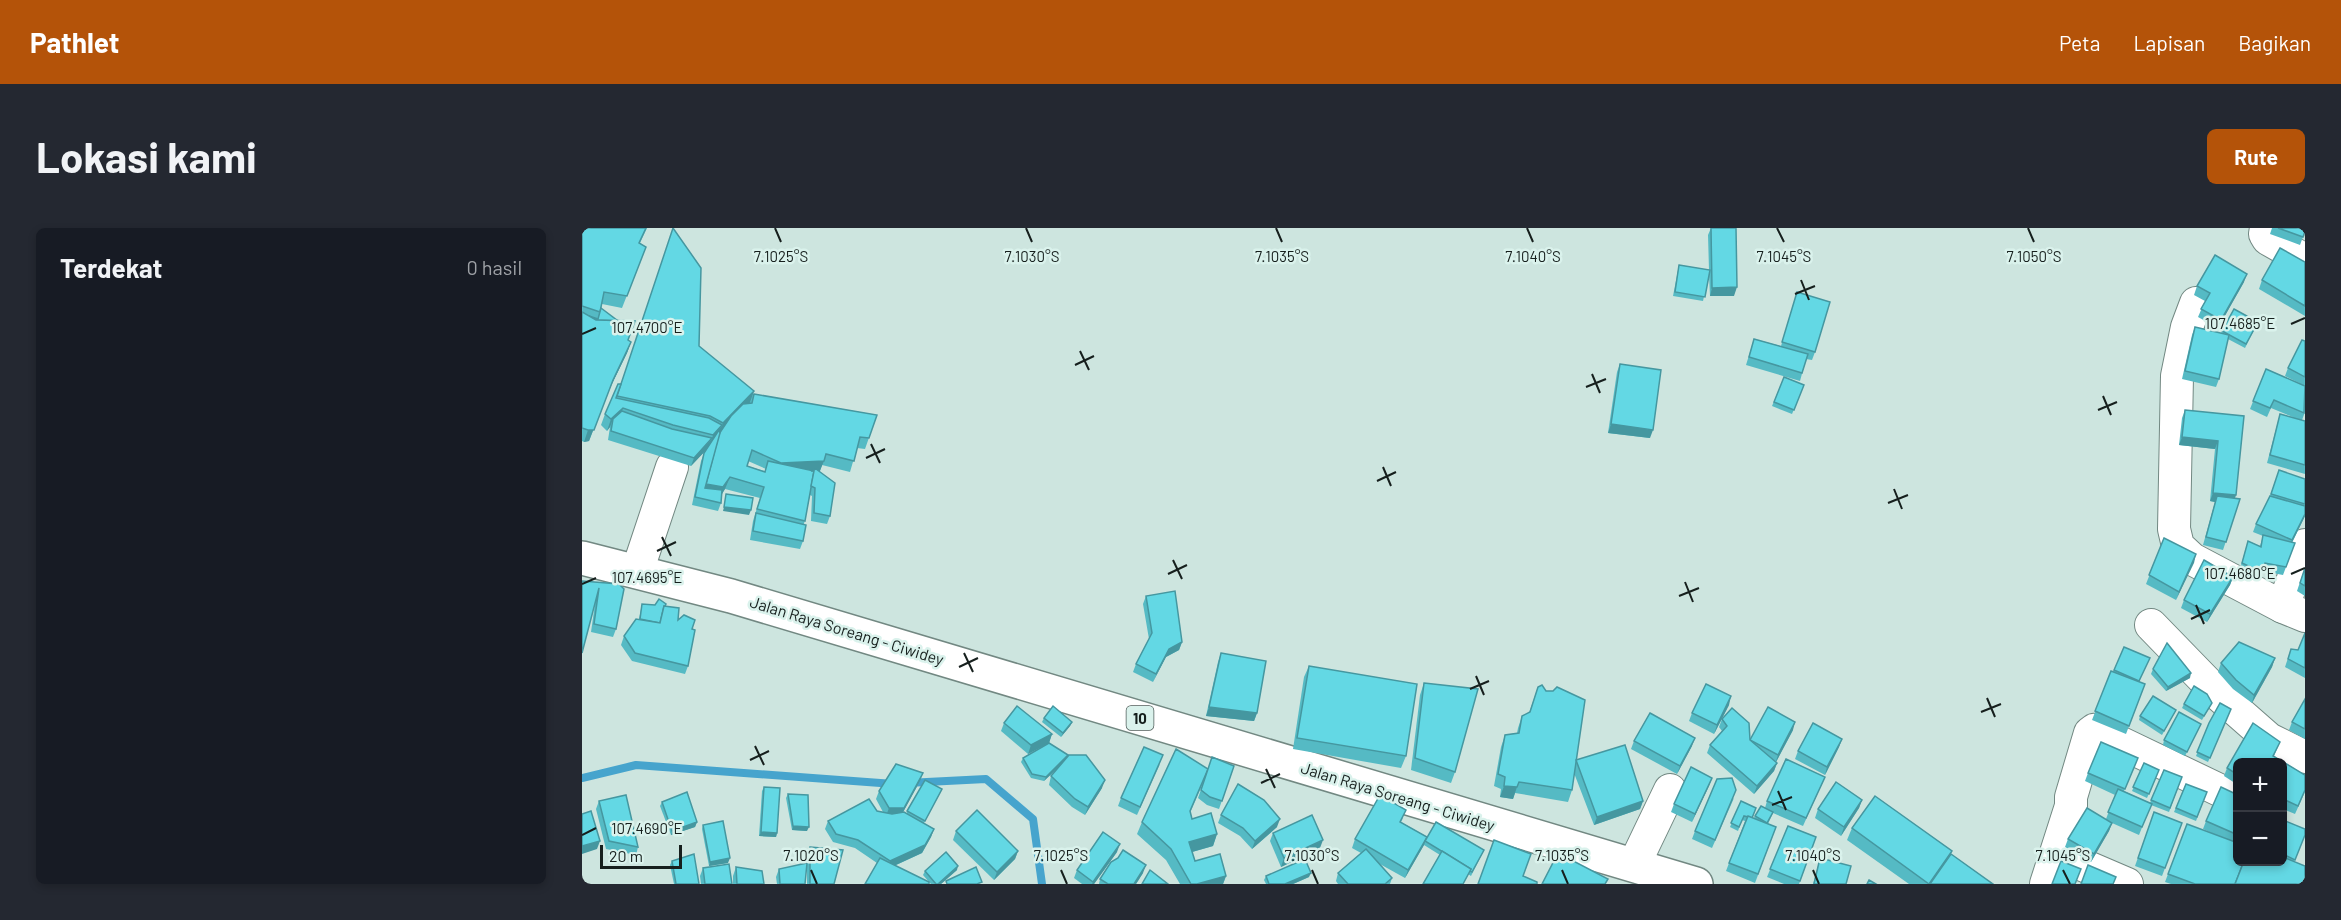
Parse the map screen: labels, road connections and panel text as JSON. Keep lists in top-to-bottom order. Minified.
{"streets":{"highway":["Jalan Raya Soreang - Ciwidey","10"]},"scale_bar":"20 m","page":{"header":"Pathlet","nav":["Peta","Lapisan","Bagikan"],"buttons":"Rute","title":"Lokasi kami","heading":["Terdekat","0 hasil"],"map_buttons":["+","−"],"scale":"20 m"},"coordinates":["7.1050°S","7.1025°S","7.1030°S","7.1035°S","7.1040°S","7.1045°S","107.4685°E","107.4700°E","107.4680°E","107.4695°E","107.4690°E","7.1020°S"]}
